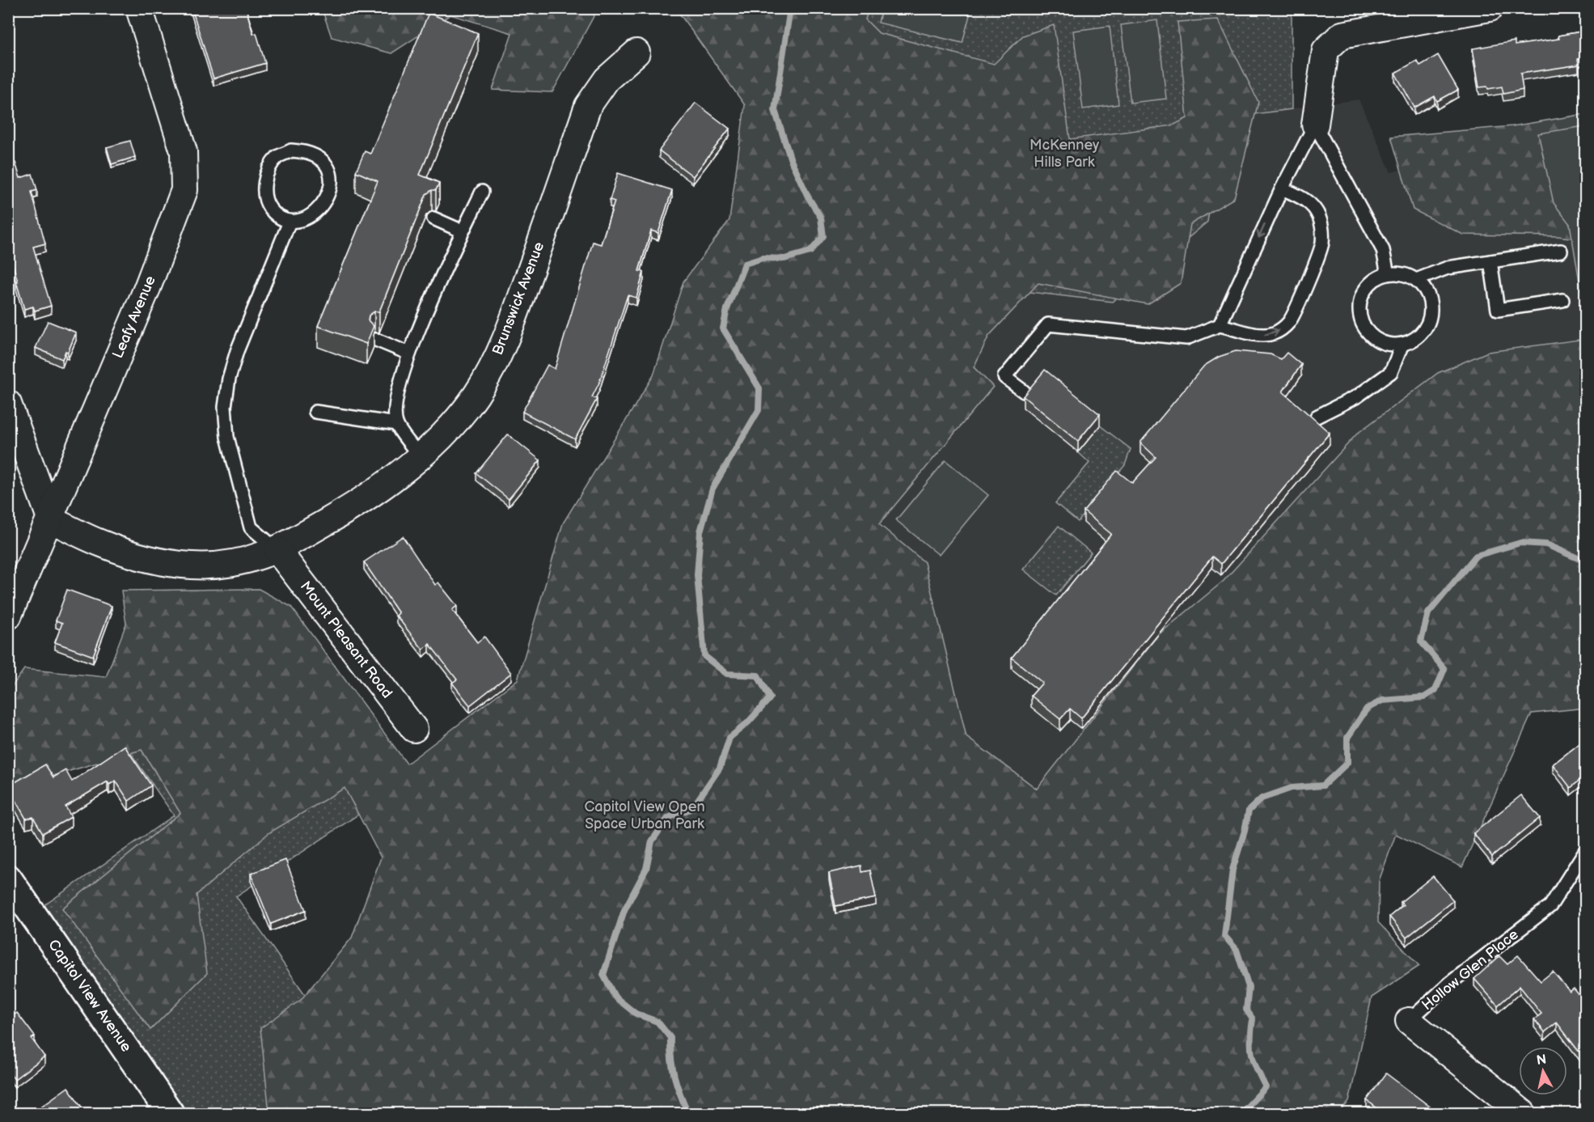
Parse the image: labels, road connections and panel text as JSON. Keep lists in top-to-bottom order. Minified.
{"streets":{"main road":["Capitol View Avenue"],"street":["Brunswick Avenue","Leafy Avenue","Mount Pleasant Road","Hollow Glen Place"]},"crossings":[["Brunswick Avenue","Leafy Avenue"],["Brunswick Avenue","Mount Pleasant Road"]],"parks":["McKenney Hills Park","Capitol View Open Space Urban Park"],"north":"top"}
